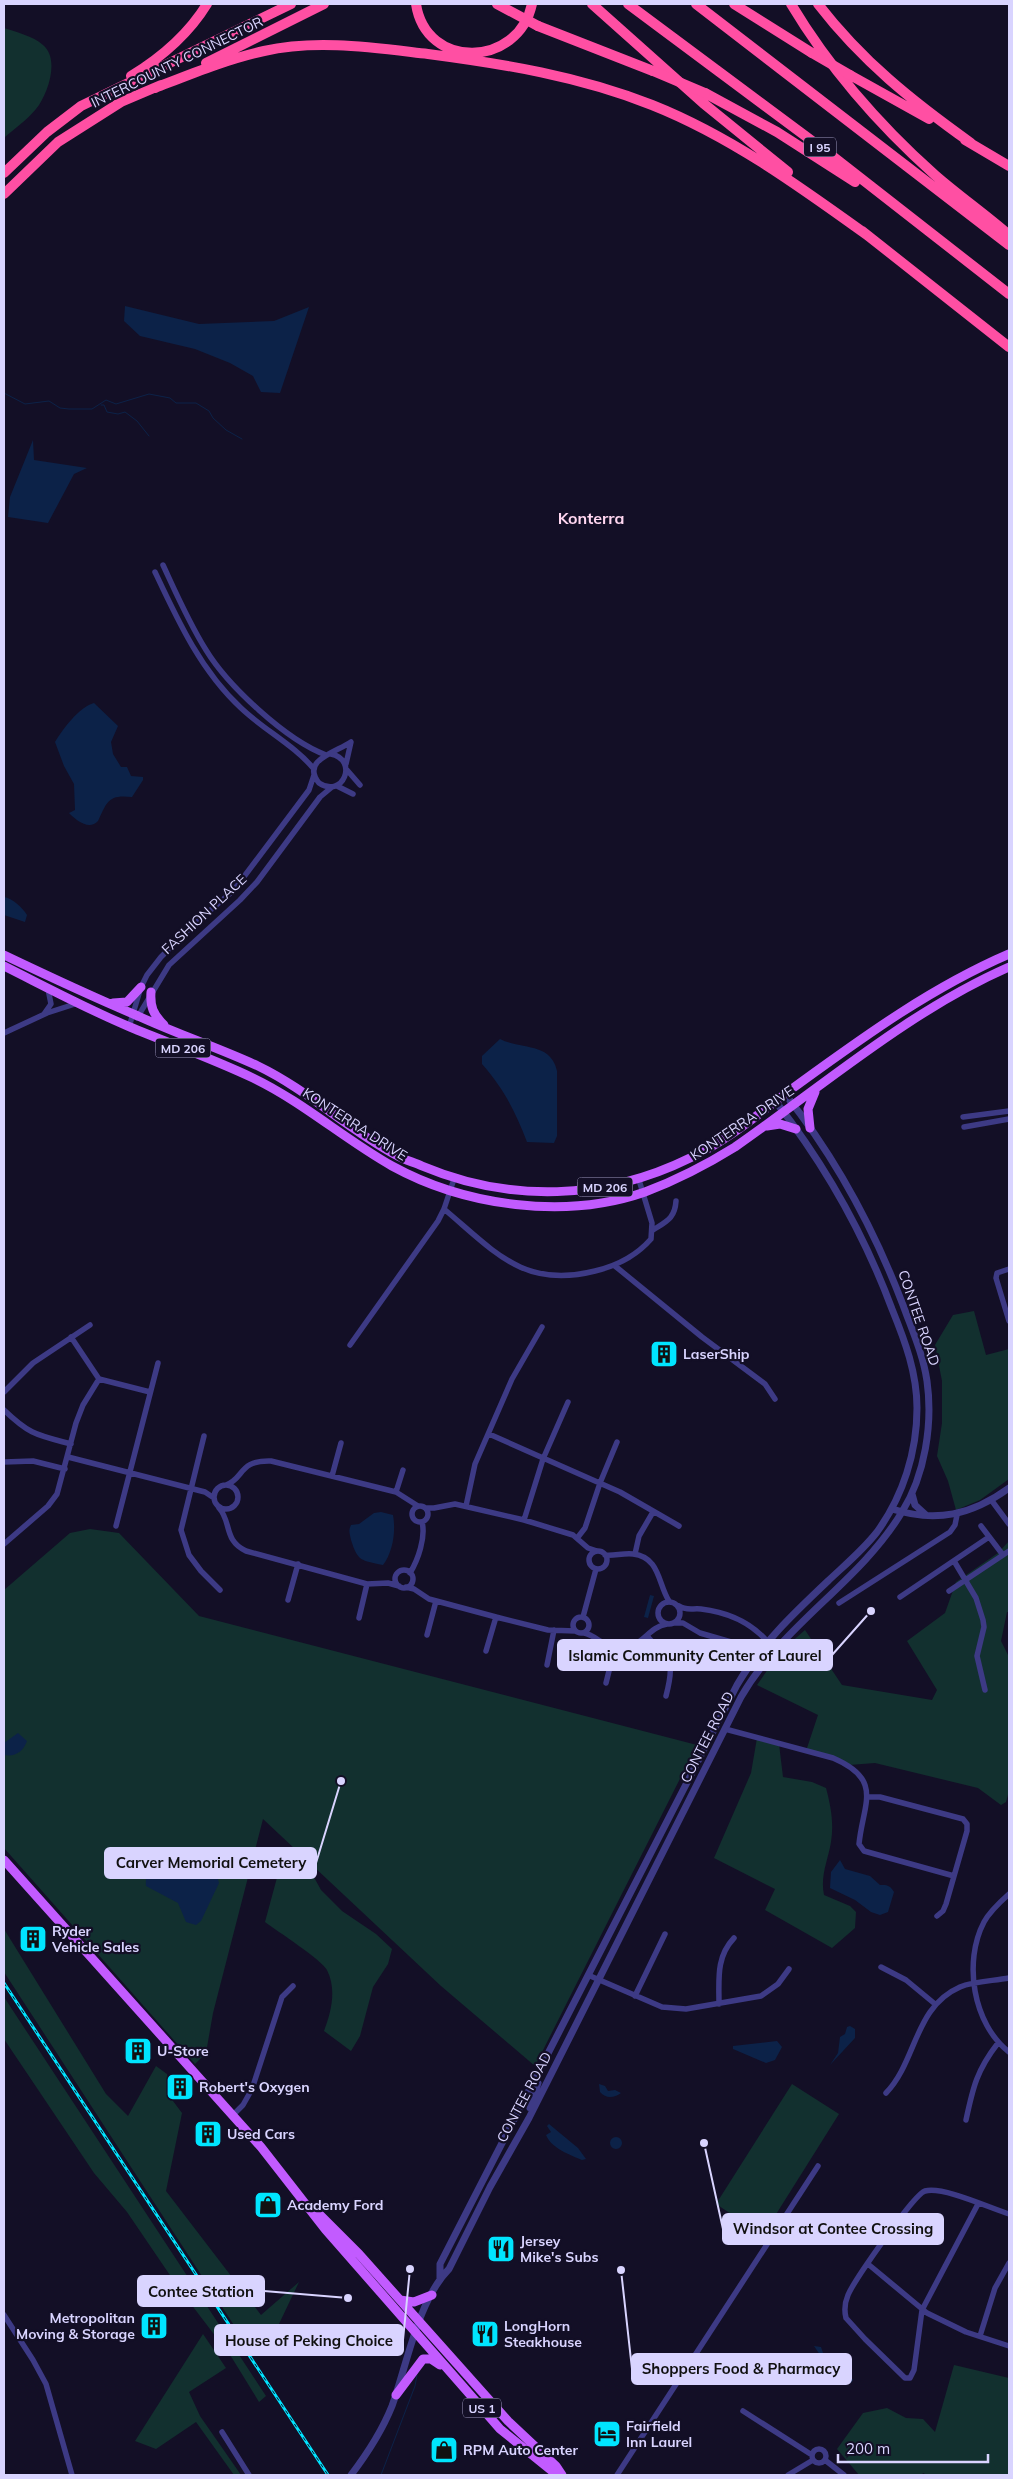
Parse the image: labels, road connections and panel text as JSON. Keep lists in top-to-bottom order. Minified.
{"streets":{"highway":["INTERCOUNTY CONNECTOR","I 95"],"main road":["MD 206","KONTERRA DRIVE","US 1"],"street":["FASHION PLACE","CONTEE ROAD"]},"crossings":[["FASHION PLACE","KONTERRA DRIVE"],["KONTERRA DRIVE","CONTEE ROAD"],["CONTEE ROAD","US 1"]],"districts":["Konterra"],"places":{"building":["LaserShip","Ryder Vehicle Sales","U-Store","Robert's Oxygen","Used Cars","Metropolitan Moving & Storage"],"other":["Islamic Community Center of Laurel","Carver Memorial Cemetery","Windsor at Contee Crossing","House of Peking Choice","Shoppers Food & Pharmacy","Contee Station"],"shop":["Academy Ford","RPM Auto Center"],"restaurant":["Jersey Mike's Subs","LongHorn Steakhouse"],"hotel":["Fairfield Inn Laurel"]},"scale_bar":"200 m"}
